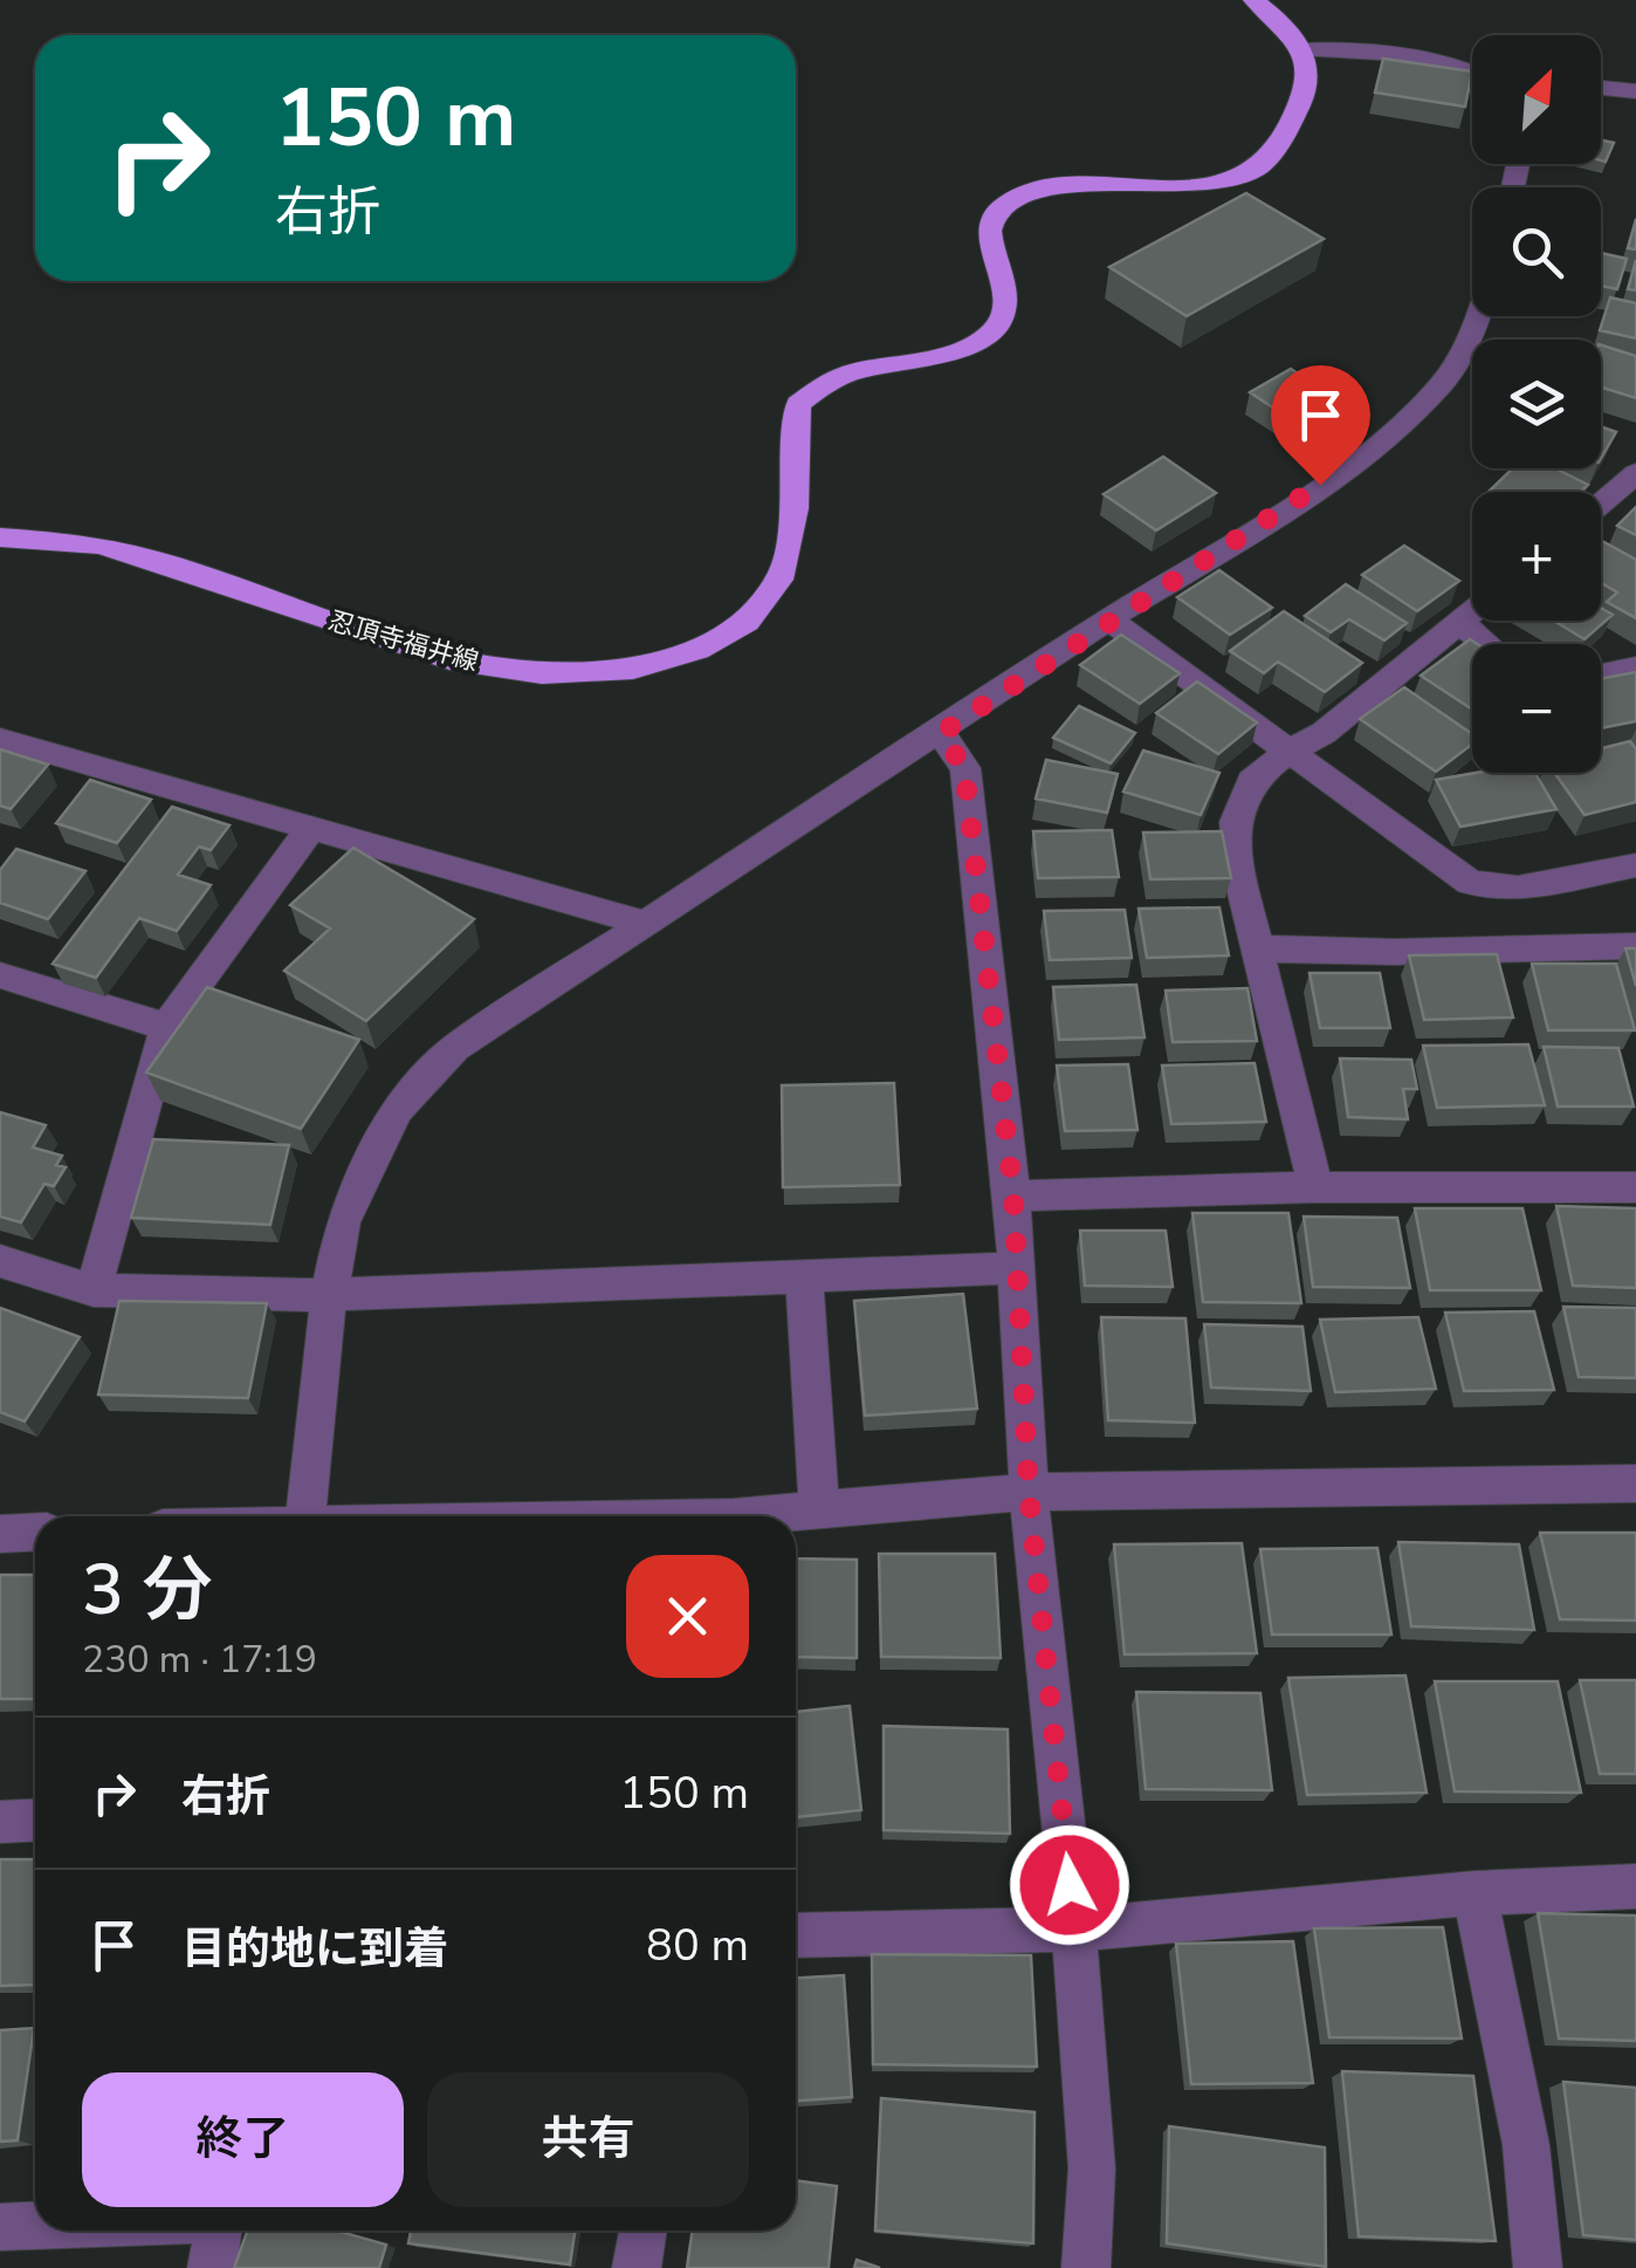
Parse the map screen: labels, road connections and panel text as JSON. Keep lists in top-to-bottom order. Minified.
{"streets":{"main road":["忍頂寺福井線"]},"north":"top right","page":{"map_buttons":["+","−"],"turn":["150 m","右折"],"heading":["3 分","230 m · 17:19"],"list":[{"name":"右折","value":"150 m"},{"name":"目的地に到着","value":"80 m"}],"buttons":["終了","共有"]}}
